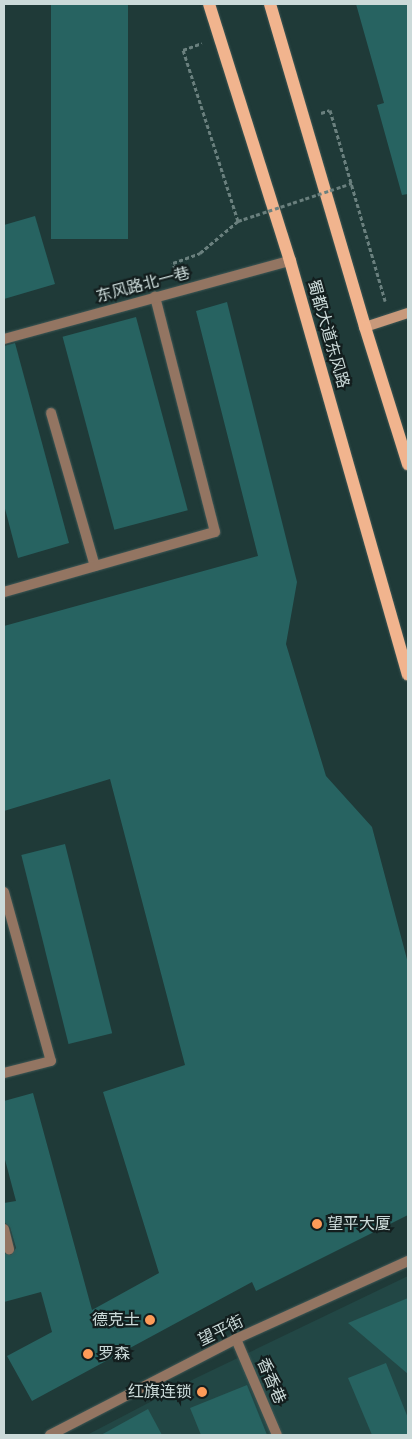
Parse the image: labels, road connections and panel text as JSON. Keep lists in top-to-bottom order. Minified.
{"streets":{"main road":["蜀都大道东风路"],"street":["东风路北一巷","望平街","香香巷"]},"crossings":[["东风路北一巷","蜀都大道东风路"],["望平街","香香巷"]],"places":["望平大厦","德克士","罗森","红旗连锁"]}
